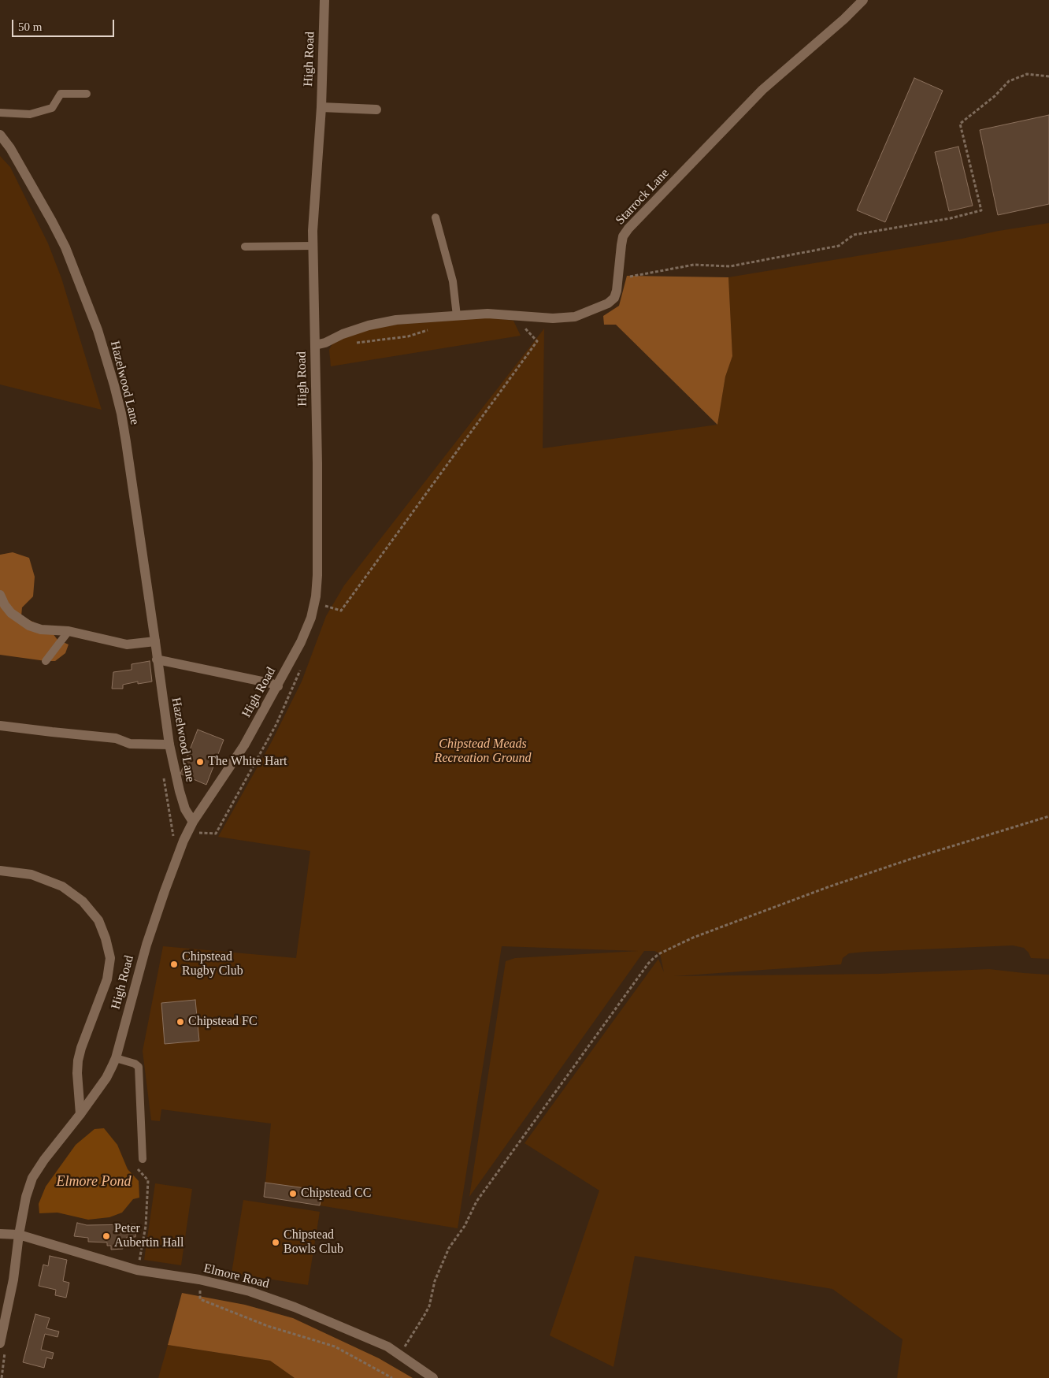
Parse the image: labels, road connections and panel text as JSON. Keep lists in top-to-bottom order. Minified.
{"streets":{"street":["High Road","Starrock Lane","Hazelwood Lane","Elmore Road"]},"crossings":[["High Road","Starrock Lane"],["High Road","Hazelwood Lane"],["High Road","Elmore Road"]],"water":["Elmore Pond"],"parks":["Chipstead Meads Recreation Ground"],"places":["The White Hart","Chipstead Rugby Club","Chipstead FC","Chipstead CC","Peter Aubertin Hall","Chipstead Bowls Club"],"scale_bar":"50 m"}
